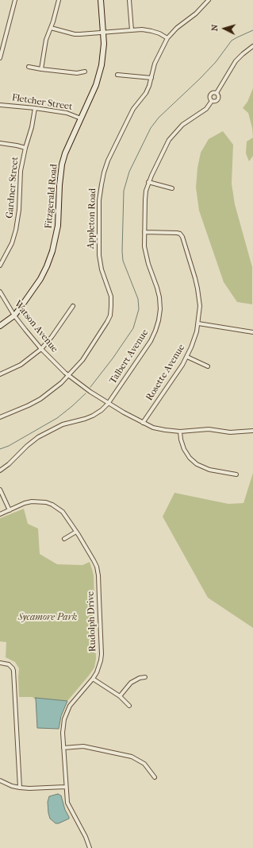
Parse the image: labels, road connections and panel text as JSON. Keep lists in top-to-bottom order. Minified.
{"streets":{"main road":["Fitzgerald Road"],"street":["Fletcher Street","Gardner Street","Appleton Road","Watson Avenue","Talbert Avenue","Rosette Avenue","Rudolph Drive"]},"crossings":[["Fletcher Street","Gardner Street"],["Fletcher Street","Fitzgerald Road"],["Fitzgerald Road","Watson Avenue"],["Appleton Road","Watson Avenue"],["Watson Avenue","Talbert Avenue"],["Watson Avenue","Rosette Avenue"],["Talbert Avenue","Rosette Avenue"]],"parks":["Sycamore Park"],"north":"left"}
